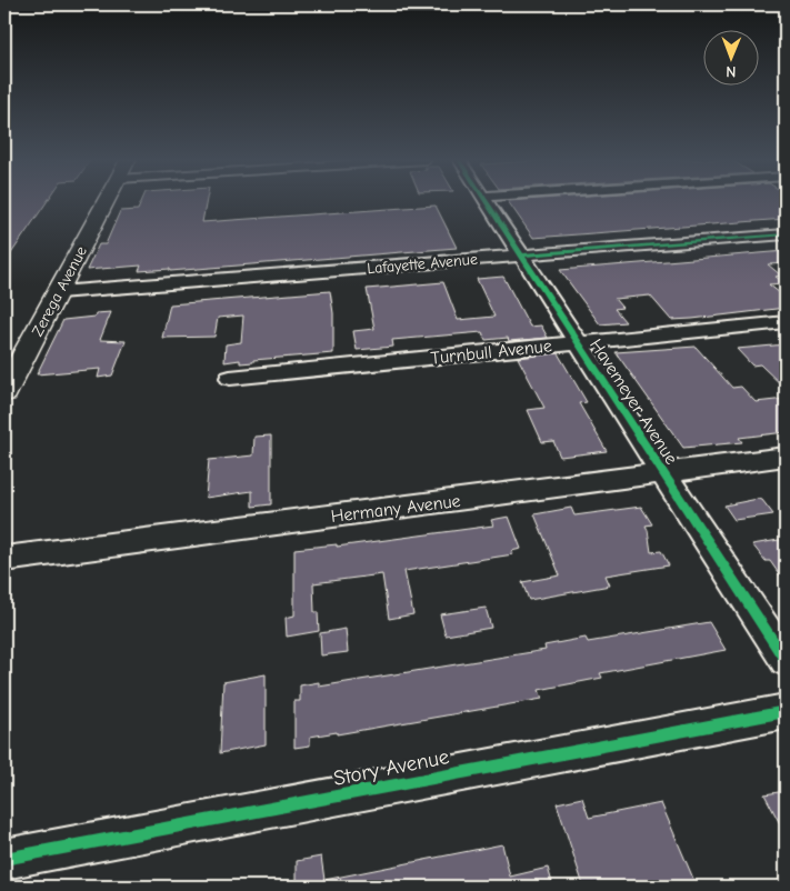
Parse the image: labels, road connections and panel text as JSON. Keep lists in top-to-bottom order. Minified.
{"streets":{"main road":["Zerega Avenue"],"street":["Lafayette Avenue","Turnbull Avenue","Havemeyer Avenue","Hermany Avenue","Story Avenue"]},"crossings":[["Lafayette Avenue","Zerega Avenue"],["Lafayette Avenue","Havemeyer Avenue"],["Turnbull Avenue","Havemeyer Avenue"],["Havemeyer Avenue","Hermany Avenue"]],"north":"bottom"}
